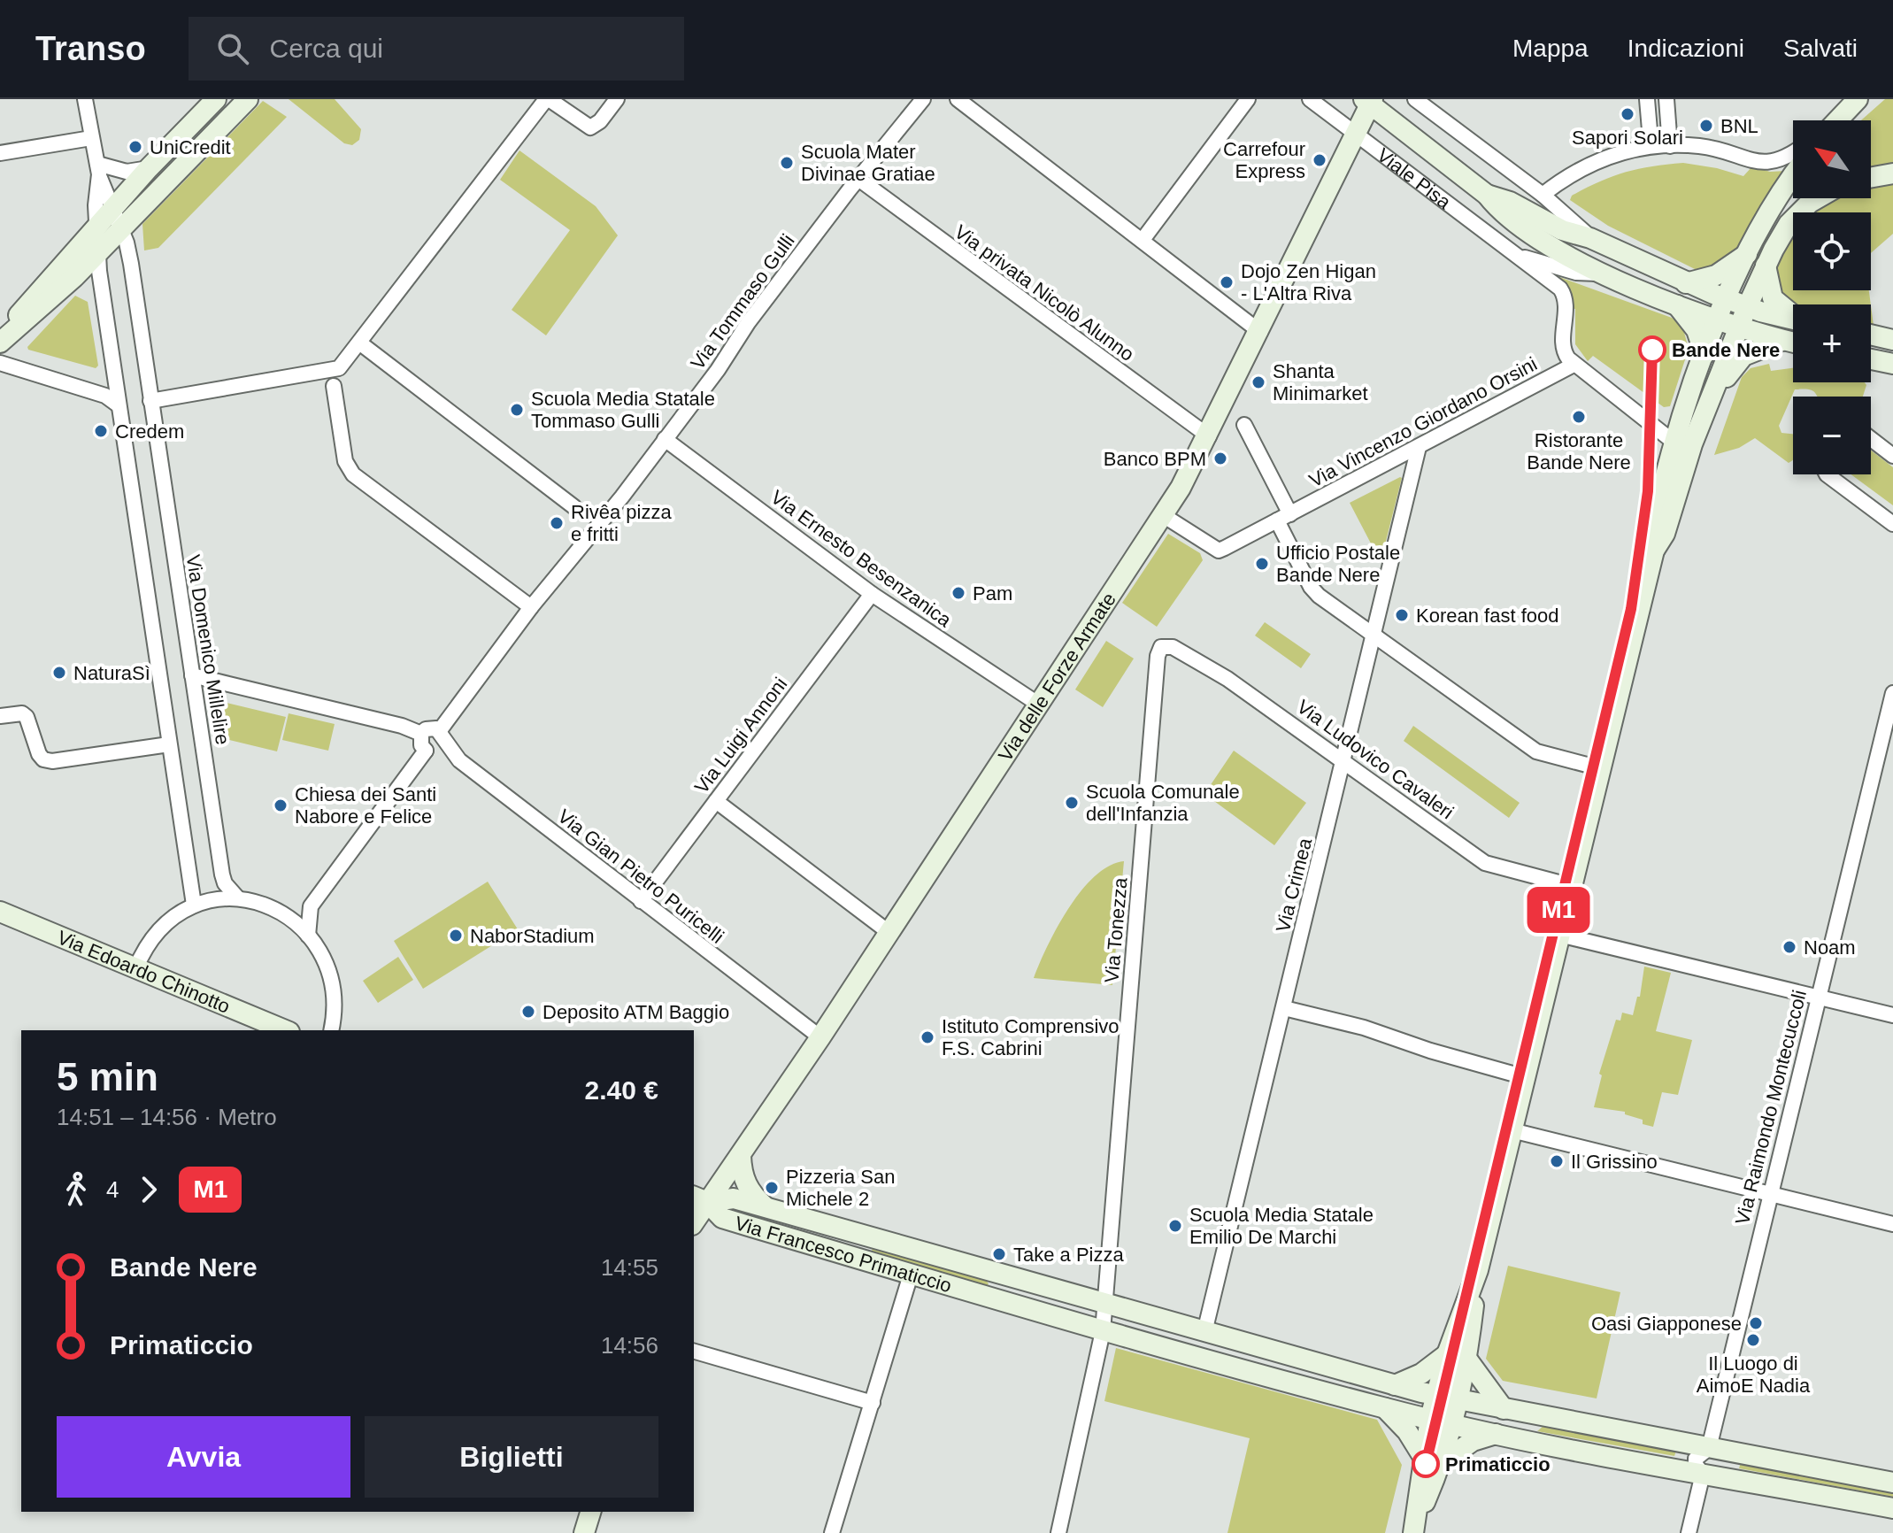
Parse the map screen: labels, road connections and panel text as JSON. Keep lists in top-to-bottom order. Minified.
{"streets":{"street":["Viale Pisa","Via privata Nicolò Alunno","Via Tommaso Gulli","Via Vincenzo Giordano Orsini","Via Ernesto Besenzanica","Via Domenico Millelire","Via delle Forze Armate","Via Luigi Annoni","Via Ludovico Cavaleri","Via Gian Pietro Puricelli","Via Crimea","Via Tonezza","Via Edoardo Chinotto","Via Raimondo Montecuccoli","Via Francesco Primaticcio"]},"crossings":[["Viale Pisa","Via Vincenzo Giordano Orsini"],["Viale Pisa","Via delle Forze Armate"],["Via privata Nicolò Alunno","Via Tommaso Gulli"],["Via privata Nicolò Alunno","Via delle Forze Armate"],["Via Tommaso Gulli","Via Ernesto Besenzanica"],["Via Tommaso Gulli","Via Gian Pietro Puricelli"],["Via Vincenzo Giordano Orsini","Via delle Forze Armate"],["Via Vincenzo Giordano Orsini","Via Crimea"],["Via Ernesto Besenzanica","Via delle Forze Armate"],["Via Ernesto Besenzanica","Via Luigi Annoni"],["Via delle Forze Armate","Via Gian Pietro Puricelli"],["Via delle Forze Armate","Via Francesco Primaticcio"],["Via Luigi Annoni","Via Gian Pietro Puricelli"],["Via Ludovico Cavaleri","Via Crimea"],["Via Ludovico Cavaleri","Via Tonezza"],["Via Crimea","Via Francesco Primaticcio"],["Via Tonezza","Via Francesco Primaticcio"]],"places":["Sapori Solari","BNL","UniCredit","Carrefour Express","Scuola Mater Divinae Gratiae","Dojo Zen Higan - L'Altra Riva","Bande Nere","Shanta Minimarket","Scuola Media Statale Tommaso Gulli","Ristorante Bande Nere","Credem","Banco BPM","Rivêa pizza e fritti","Ufficio Postale Bande Nere","Pam","Korean fast food","NaturaSì","Scuola Comunale dell'Infanzia","Chiesa dei Santi Nabore e Felice","NaborStadium","Noam","Deposito ATM Baggio","Istituto Comprensivo F.S. Cabrini","Il Grissino","Pizzeria San Michele 2","Scuola Media Statale Emilio De Marchi","Take a Pizza","Oasi Giapponese","Il Luogo di AimoE Nadia","Primaticcio"],"lines":["metro line M1"],"north":"top left","page":{"header":"Transo","search":"Cerca qui","nav":["Mappa","Indicazioni","Salvati"],"on_map":"M1","map_buttons":["+","−"],"heading":["5 min","14:51 – 14:56 · Metro","2.40 €"],"legs":["4","M1"],"list":[{"name":"Bande Nere","value":"14:55"},{"name":"Primaticcio","value":"14:56"}],"buttons":["Avvia","Biglietti"]}}
